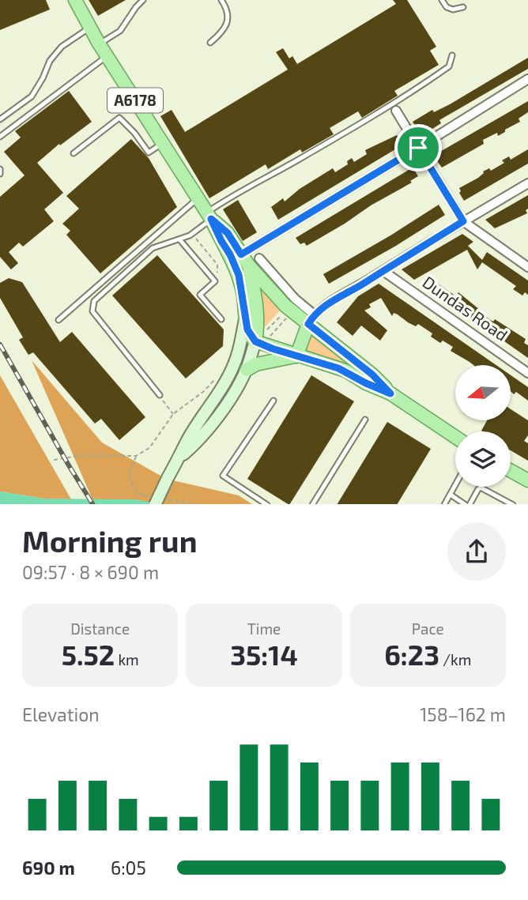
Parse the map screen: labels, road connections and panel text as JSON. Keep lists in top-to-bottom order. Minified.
{"streets":{"main road":["A6178"],"street":["Dundas Road"]},"north":"left","page":{"heading":["Morning run","09:57 · 8 × 690 m"],"stats":[["Distance","5.52 km"],["Time","35:14"],["Pace","6:23 /km"]],"chart":["Elevation","158–162 m"],"list":[{"name":"690 m","note":"6:05"}]}}
